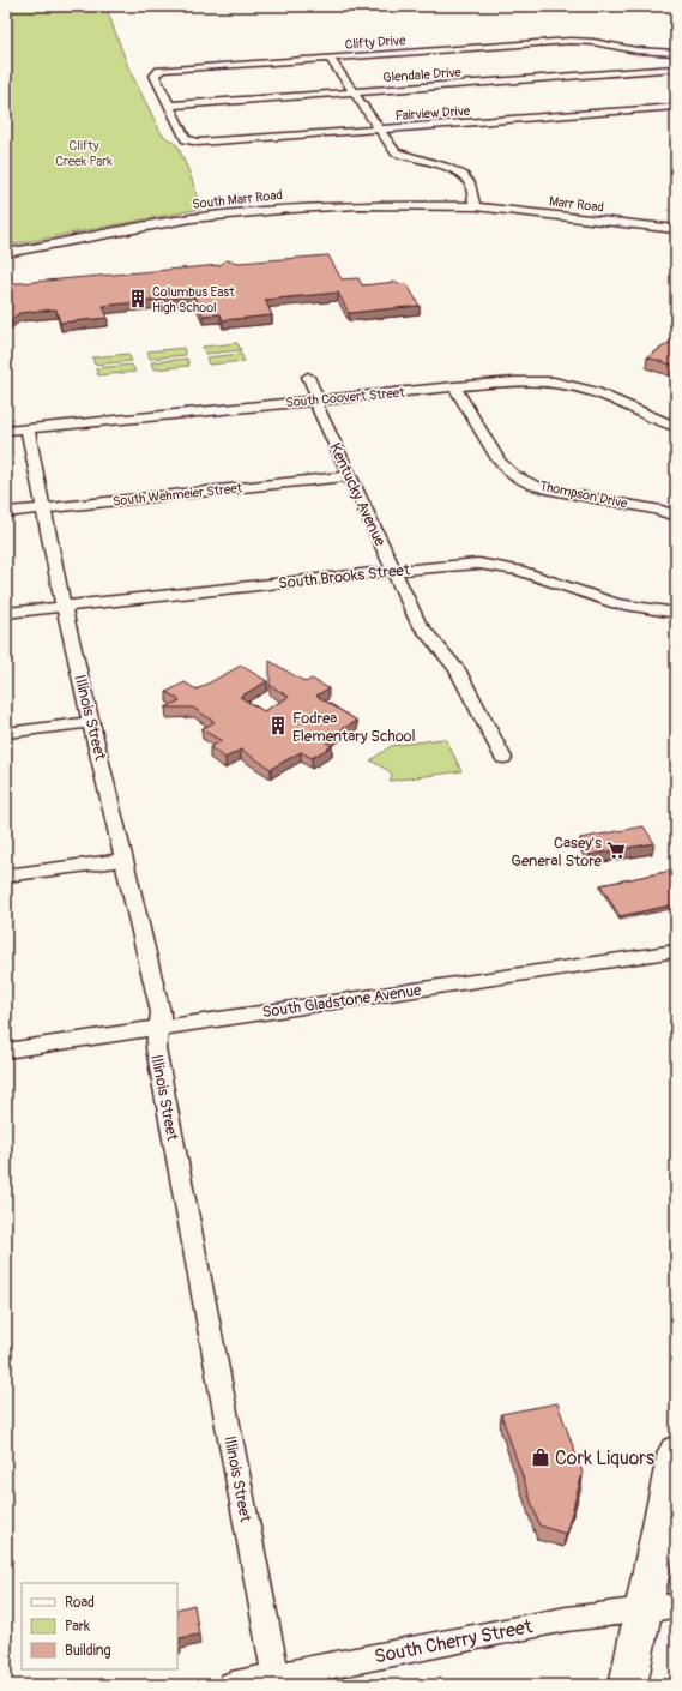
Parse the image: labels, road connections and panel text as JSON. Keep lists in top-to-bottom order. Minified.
{"streets":{"street":["Clifty Drive","Glendale Drive","Fairview Drive","South Marr Road","Marr Road","South Coovert Street","South Wehmeier Street","Kentucky Avenue","Thompson Drive","South Brooks Street","Illinois Street","South Gladstone Avenue","South Cherry Street"]},"crossings":[["Clifty Drive","Glendale Drive"],["Clifty Drive","Fairview Drive"],["South Marr Road","Marr Road"],["South Coovert Street","Kentucky Avenue"],["South Coovert Street","Thompson Drive"],["South Coovert Street","Illinois Street"],["South Wehmeier Street","Kentucky Avenue"],["South Wehmeier Street","Illinois Street"],["Kentucky Avenue","South Brooks Street"],["South Brooks Street","Illinois Street"],["Illinois Street","South Gladstone Avenue"],["Illinois Street","South Cherry Street"]],"parks":["Clifty Creek Park"],"places":{"building":["Columbus East High School","Fodrea Elementary School"],"supermarket":["Casey's General Store"],"shop":["Cork Liquors"]},"legend":["Road","Park","Building"]}
